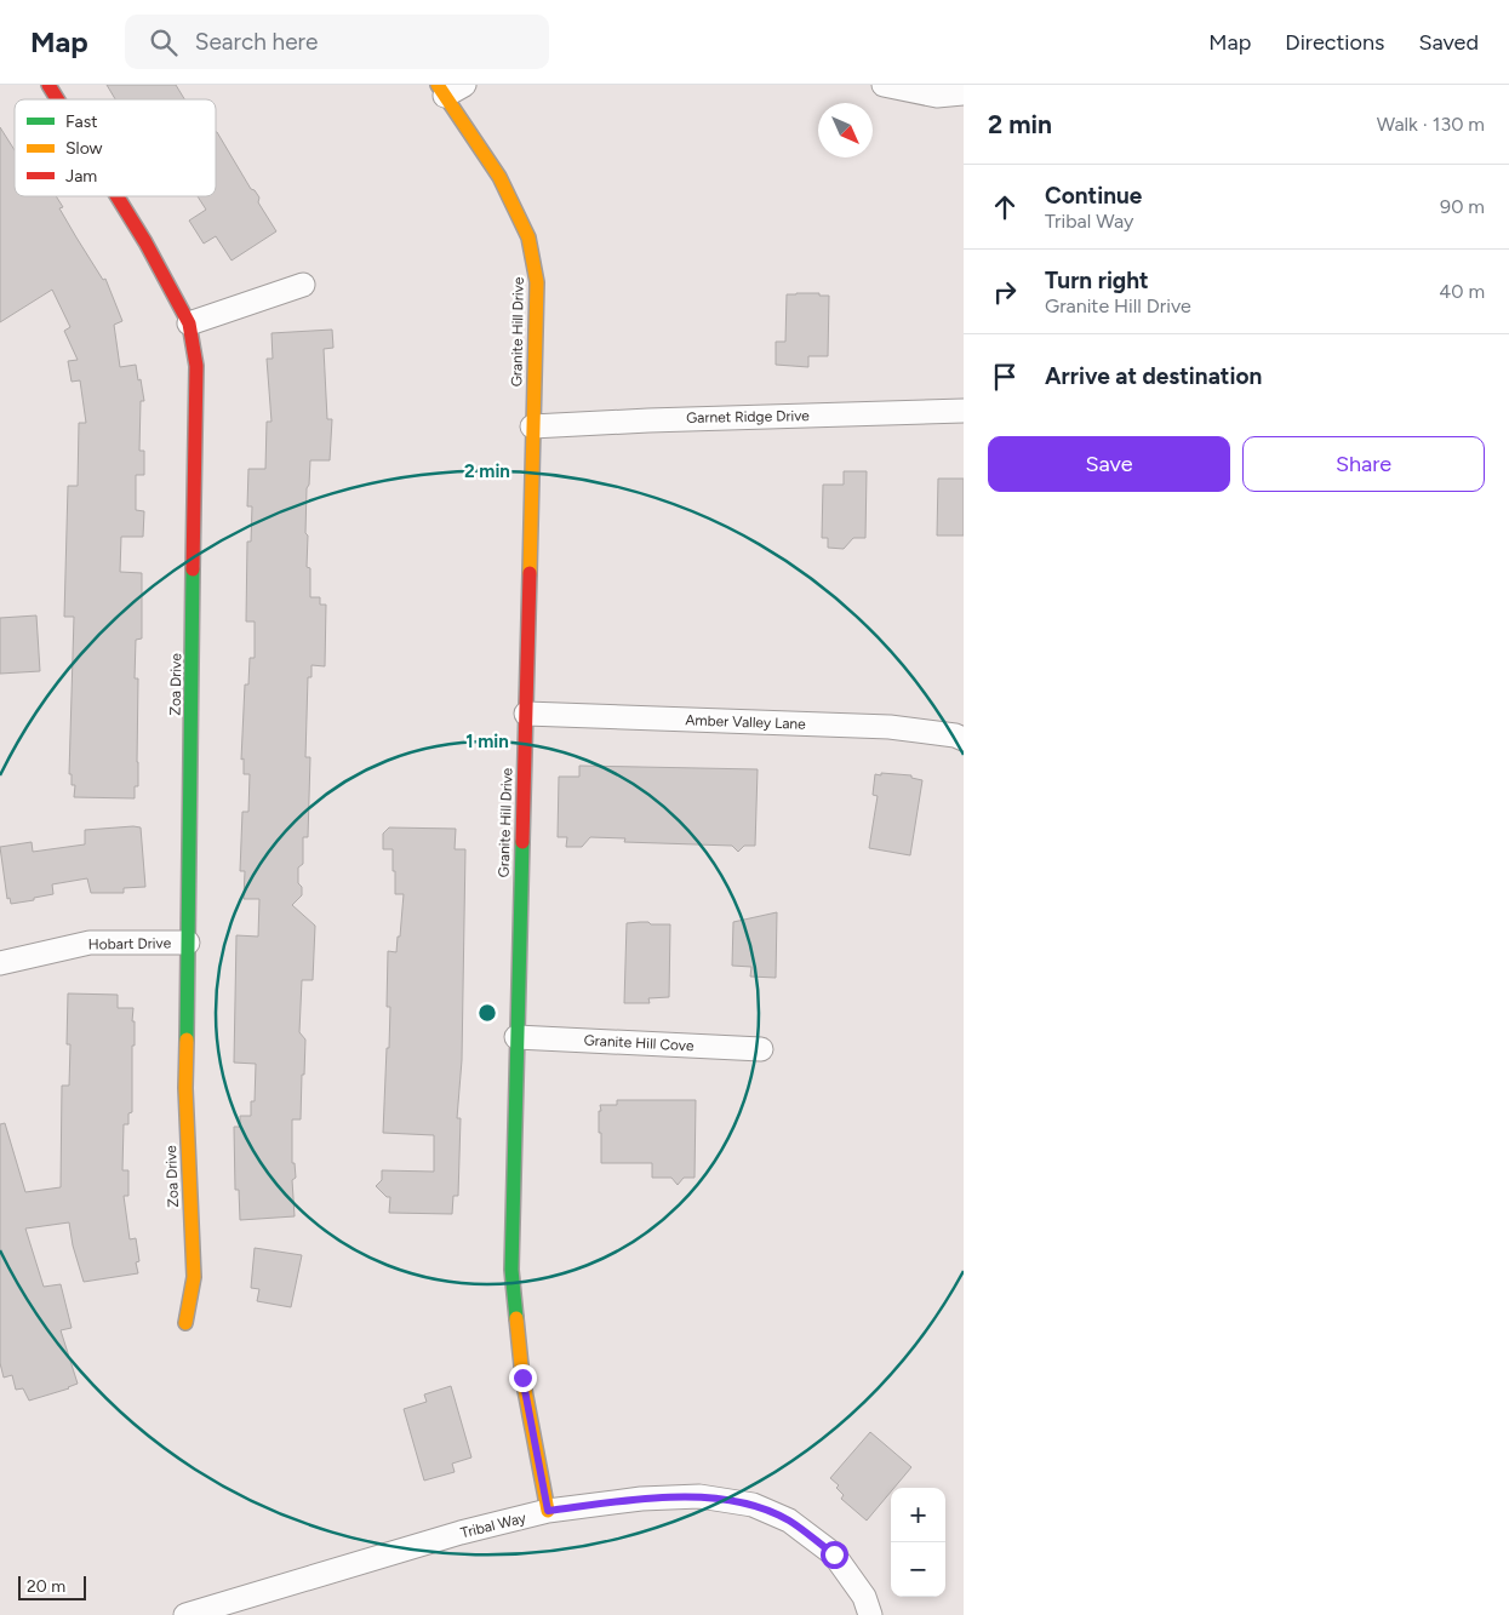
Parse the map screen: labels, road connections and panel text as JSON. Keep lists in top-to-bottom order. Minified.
{"streets":{"street":["Granite Hill Drive","Garnet Ridge Drive","Zoa Drive","Amber Valley Lane","Hobart Drive","Granite Hill Cove","Tribal Way"]},"crossings":[["Granite Hill Drive","Garnet Ridge Drive"],["Granite Hill Drive","Amber Valley Lane"],["Granite Hill Drive","Granite Hill Cove"],["Granite Hill Drive","Tribal Way"],["Zoa Drive","Hobart Drive"]],"legend":["Fast","Slow","Jam"],"scale_bar":"20 m","north":"bottom right","page":{"header":"Map","search":"Search here","nav":["Map","Directions","Saved"],"heading":["2 min","Walk · 130 m"],"list":[["Continue","Tribal Way","90 m"],["Turn right","Granite Hill Drive","40 m"],"Arrive at destination"],"buttons":["Save","Share"],"map_buttons":["+","−"],"scale":"20 m"},"rings":["2 min","1 min"]}
